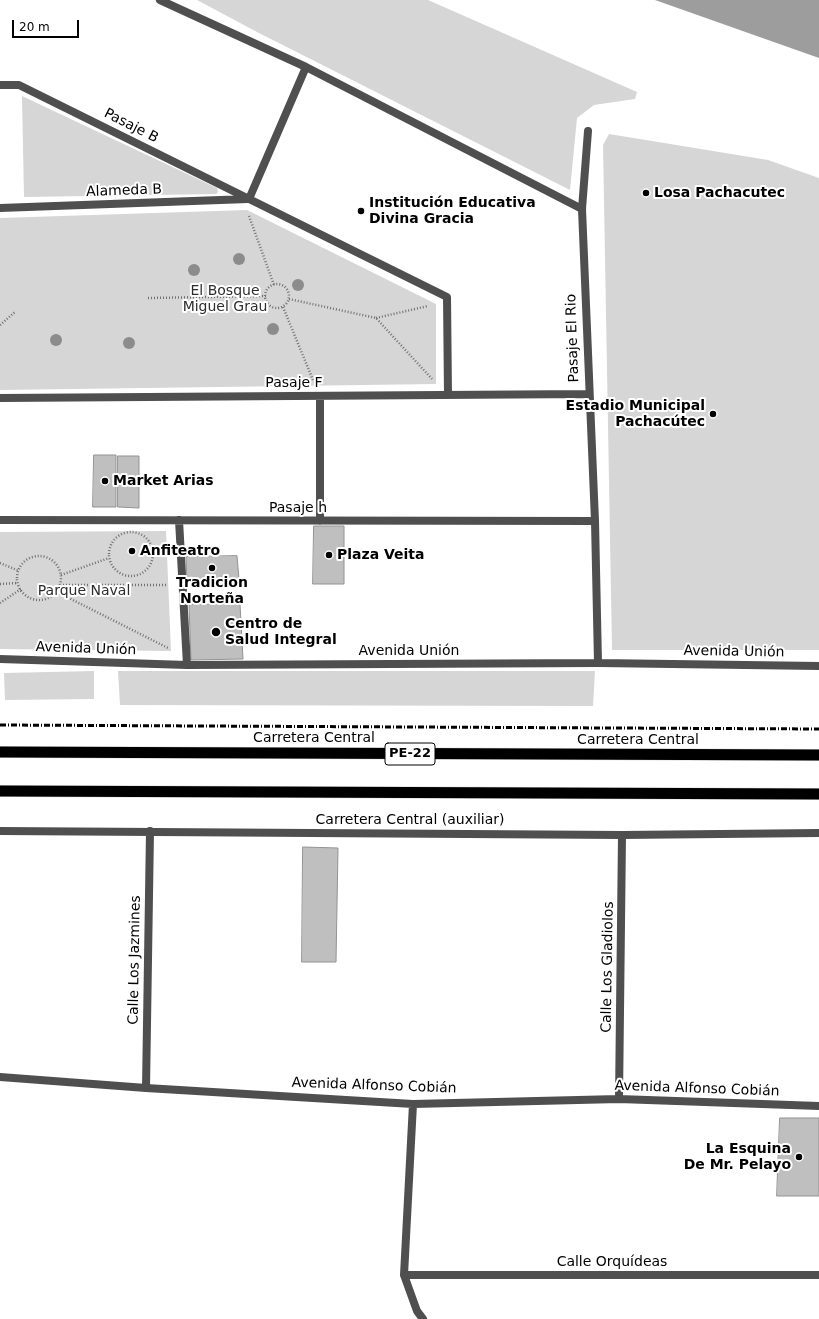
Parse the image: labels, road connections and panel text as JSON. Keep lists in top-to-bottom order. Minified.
{"streets":{"highway":["Carretera Central","PE-22"],"street":["Pasaje B","Alameda B","Pasaje El Rio","Pasaje F","Pasaje h","Avenida Unión","Carretera Central (auxiliar)","Calle Los Jazmines","Calle Los Gladiolos","Avenida Alfonso Cobián","Calle Orquídeas"]},"crossings":[["Pasaje B","Alameda B"],["Pasaje B","Pasaje F"],["Pasaje El Rio","Pasaje F"],["Pasaje El Rio","Pasaje h"],["Pasaje El Rio","Avenida Unión"],["Carretera Central (auxiliar)","Calle Los Jazmines"],["Carretera Central (auxiliar)","Calle Los Gladiolos"],["Calle Los Jazmines","Avenida Alfonso Cobián"],["Calle Los Gladiolos","Avenida Alfonso Cobián"]],"parks":["El Bosque Miguel Grau","Parque Naval"],"places":["Losa Pachacutec","Institución Educativa Divina Gracia","Estadio Municipal Pachacútec","Market Arias","Anfiteatro","Plaza Veita","Tradicion Norteña","Centro de Salud Integral","La Esquina De Mr. Pelayo"],"scale_bar":"20 m"}
